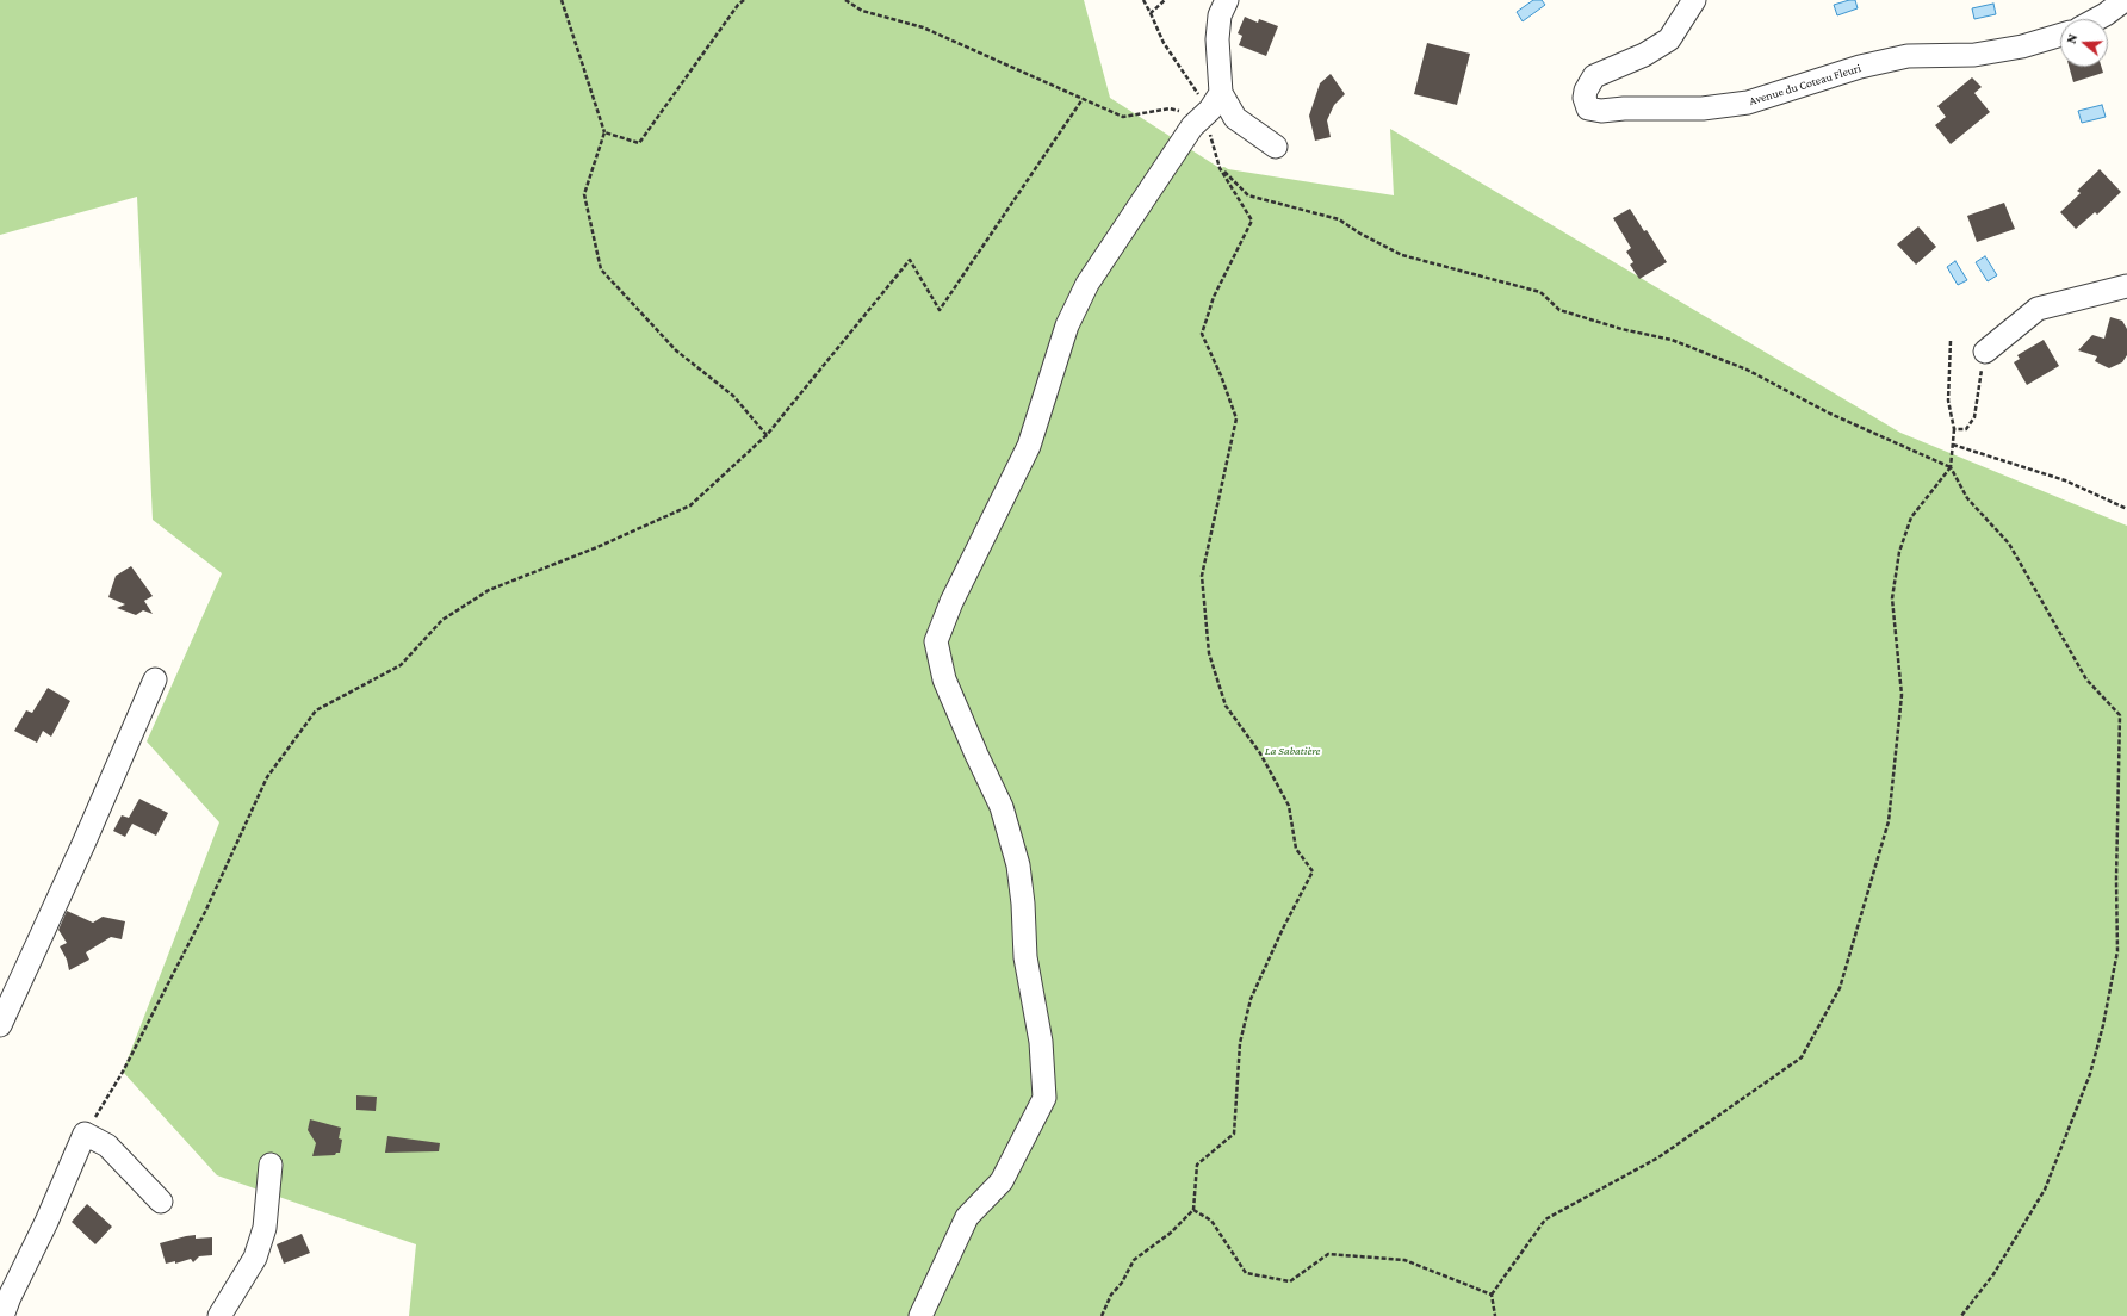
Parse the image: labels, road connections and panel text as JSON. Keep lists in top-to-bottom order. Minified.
{"streets":{"street":["Avenue du Coteau Fleuri"]},"parks":["La Sabatière"],"north":"left"}
